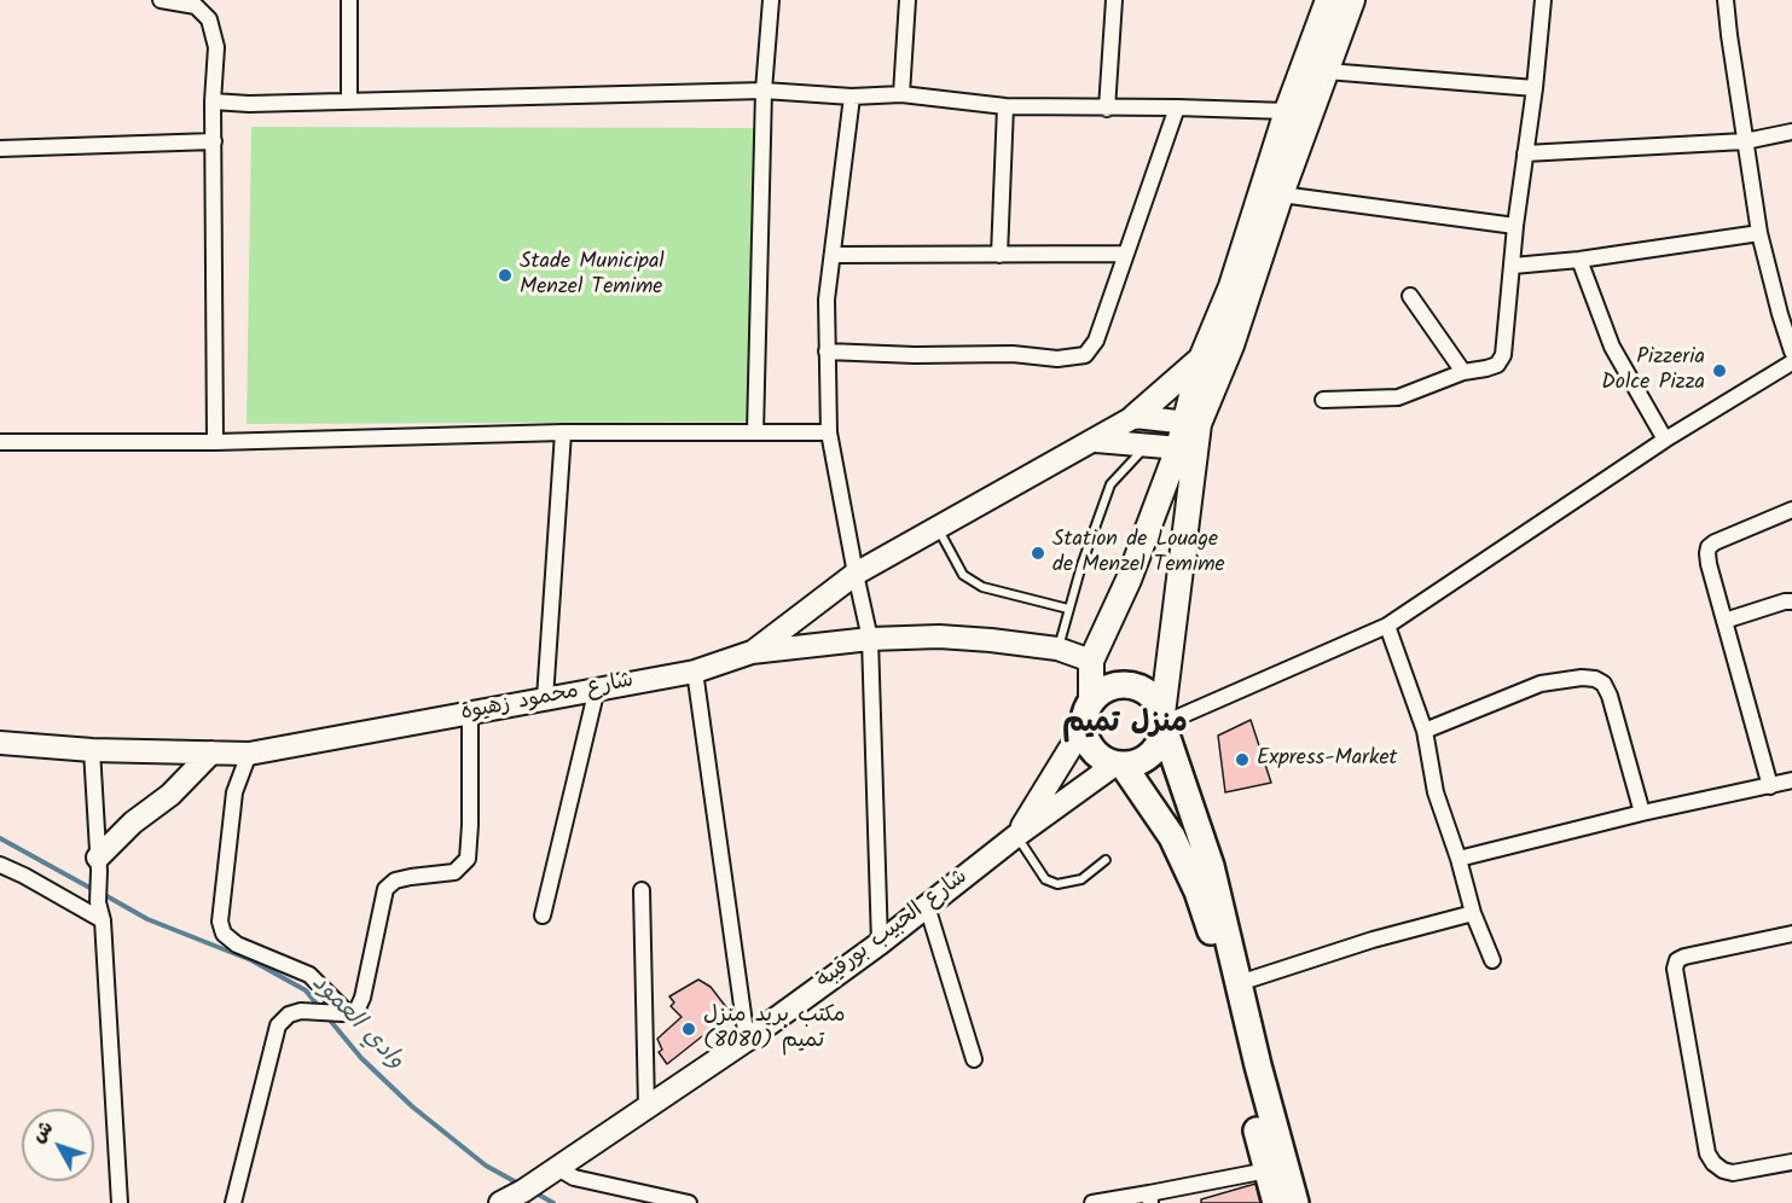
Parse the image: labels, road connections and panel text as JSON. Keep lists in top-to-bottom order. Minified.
{"streets":{"main road":["شارع محمود زهيوة","شارع الحبيب بورقيبة"]},"districts":["منزل تميم"],"water":["وادي العمود"],"places":["Stade Municipal Menzel Temime","Pizzeria Dolce Pizza","Station de Louage de Menzel Temime","Express-Market","مكتب بريد منزل تميم (8080)"],"north":"top left"}
